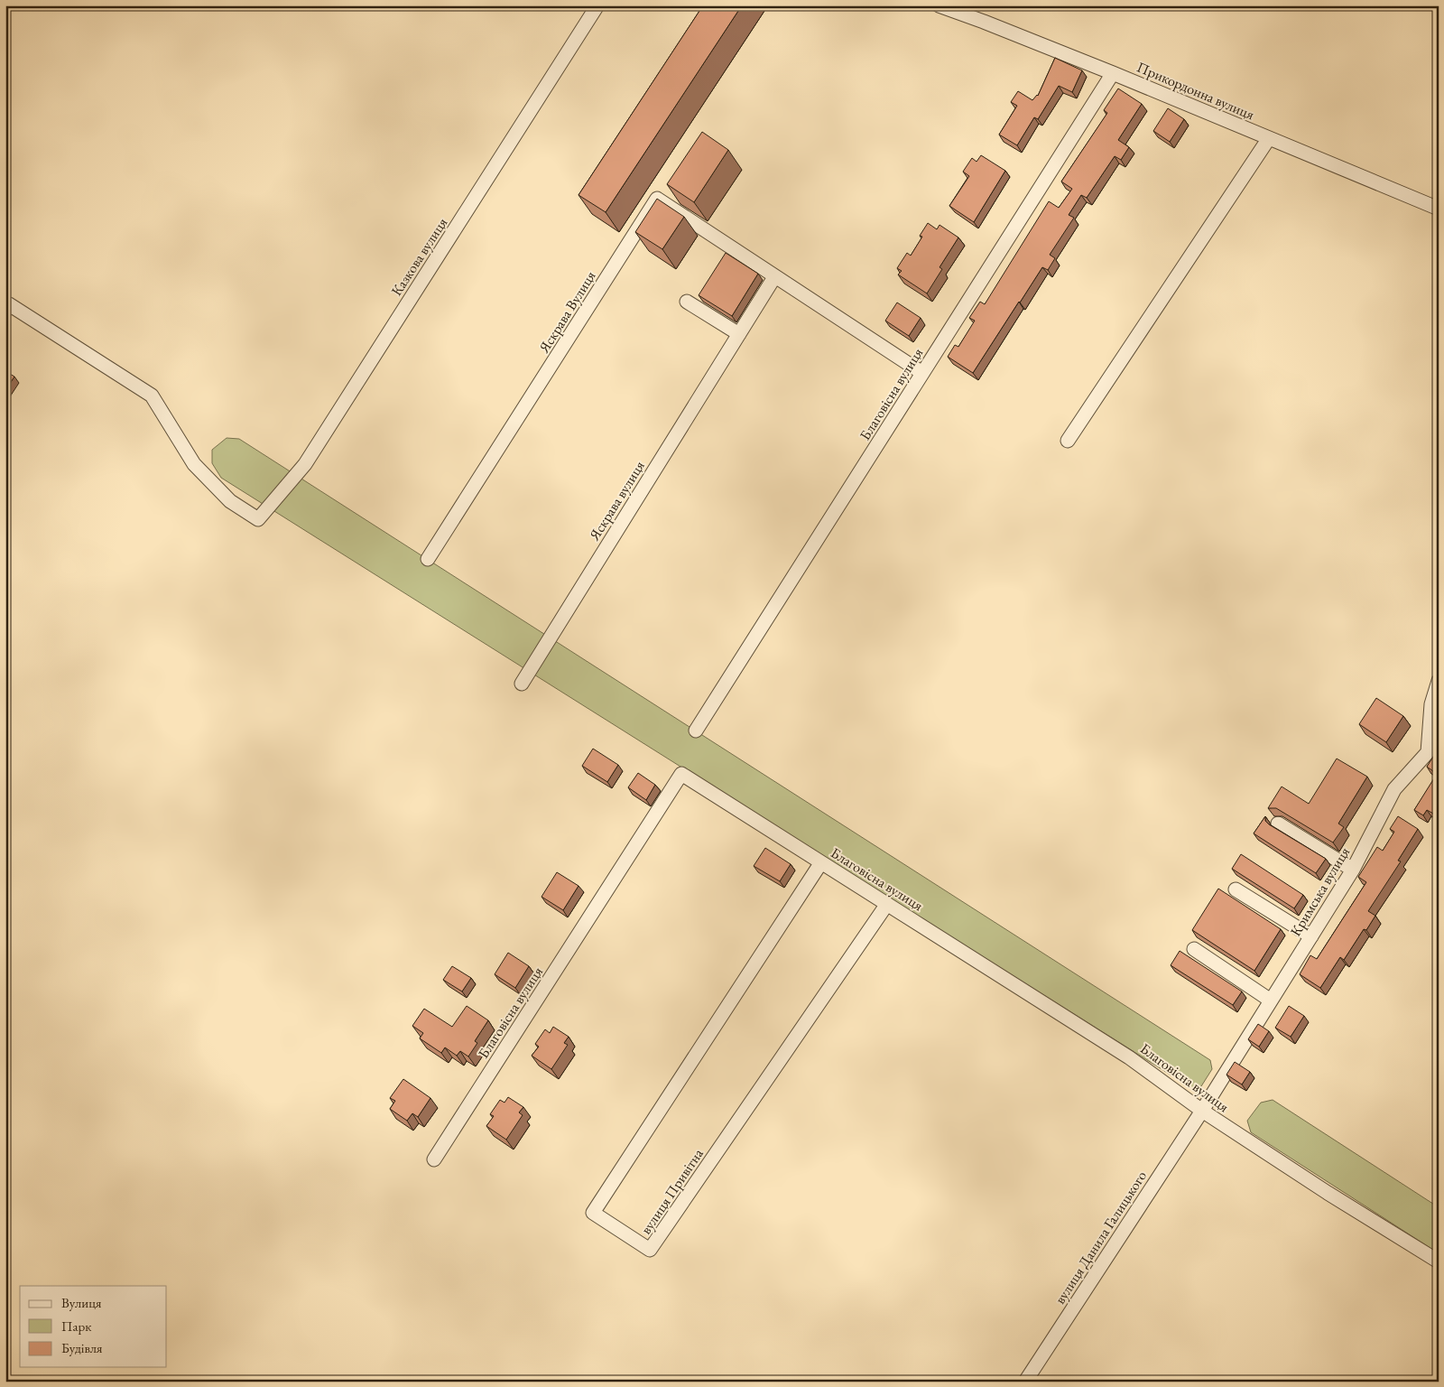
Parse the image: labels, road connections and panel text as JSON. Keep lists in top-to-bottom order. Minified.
{"streets":{"street":["Прикордонна вулиця","Казкова вулиця","Яскрава Вулиця","Благовісна вулиця","Яскрава вулиця","Кримська вулиця","вулиця Привітна","вулиця Данила Галицького"]},"crossings":[["Прикордонна вулиця","Благовісна вулиця"],["Яскрава Вулиця","Яскрава вулиця"],["Благовісна вулиця","Кримська вулиця"],["Благовісна вулиця","вулиця Привітна"],["Благовісна вулиця","вулиця Данила Галицького"],["Кримська вулиця","вулиця Данила Галицького"]],"legend":["Вулиця","Парк","Будівля"]}
